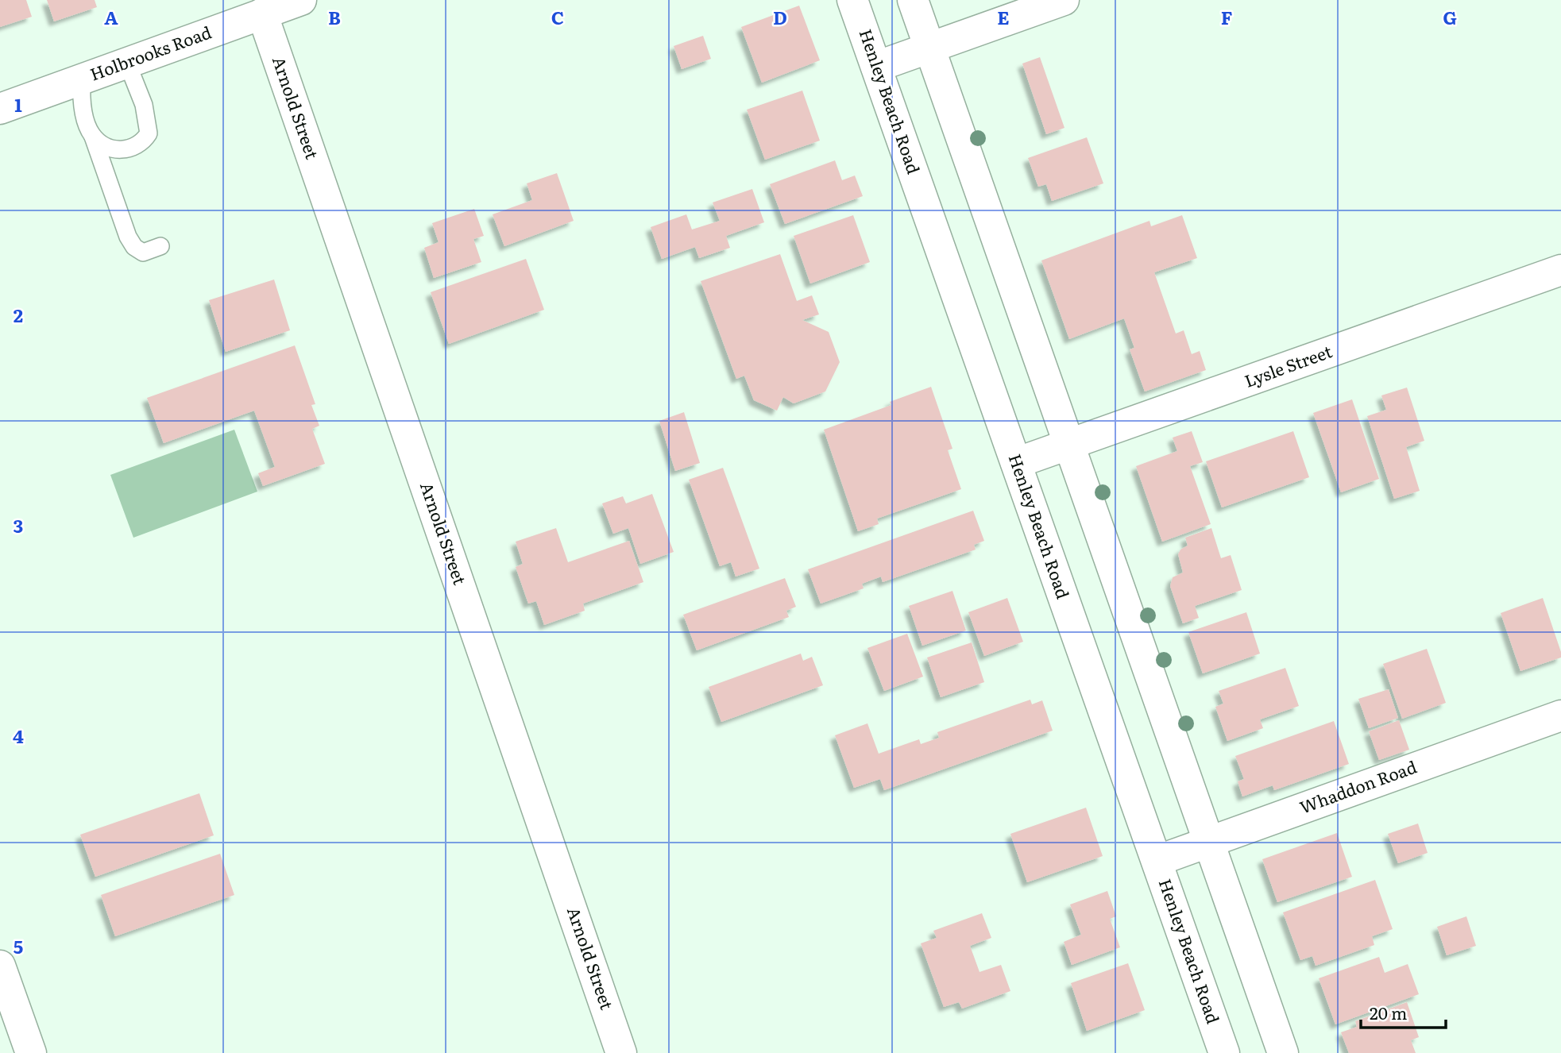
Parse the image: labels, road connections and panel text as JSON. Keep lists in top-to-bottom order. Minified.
{"streets":{"main road":["Holbrooks Road","Henley Beach Road","Arnold Street","Lysle Street","Whaddon Road"]},"crossings":[["Holbrooks Road","Arnold Street"],["Henley Beach Road","Lysle Street"],["Henley Beach Road","Whaddon Road"]],"scale_bar":"20 m","grid":{"columns":["A","B","C","D","E","F","G"],"rows":["1","2","3","4","5"]}}
